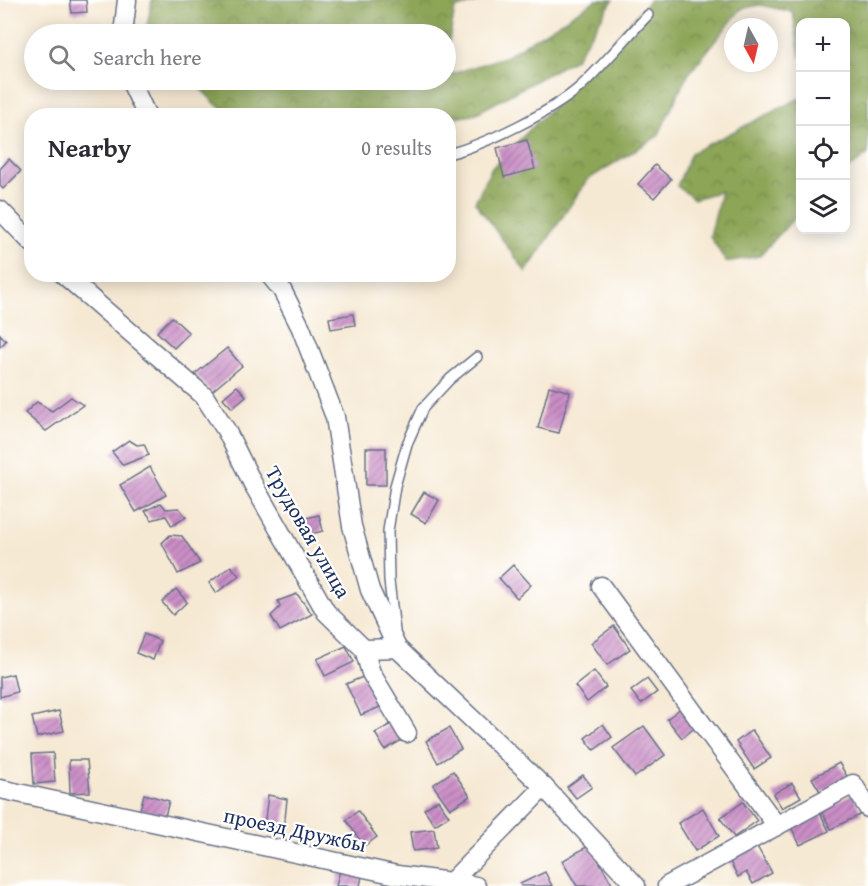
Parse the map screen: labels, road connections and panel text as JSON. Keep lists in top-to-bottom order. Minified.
{"streets":{"street":["Трудовая улица","проезд Дружбы"]},"north":"bottom","page":{"map_buttons":["+","−"],"search":"Search here","heading":["Nearby","0 results"]}}
